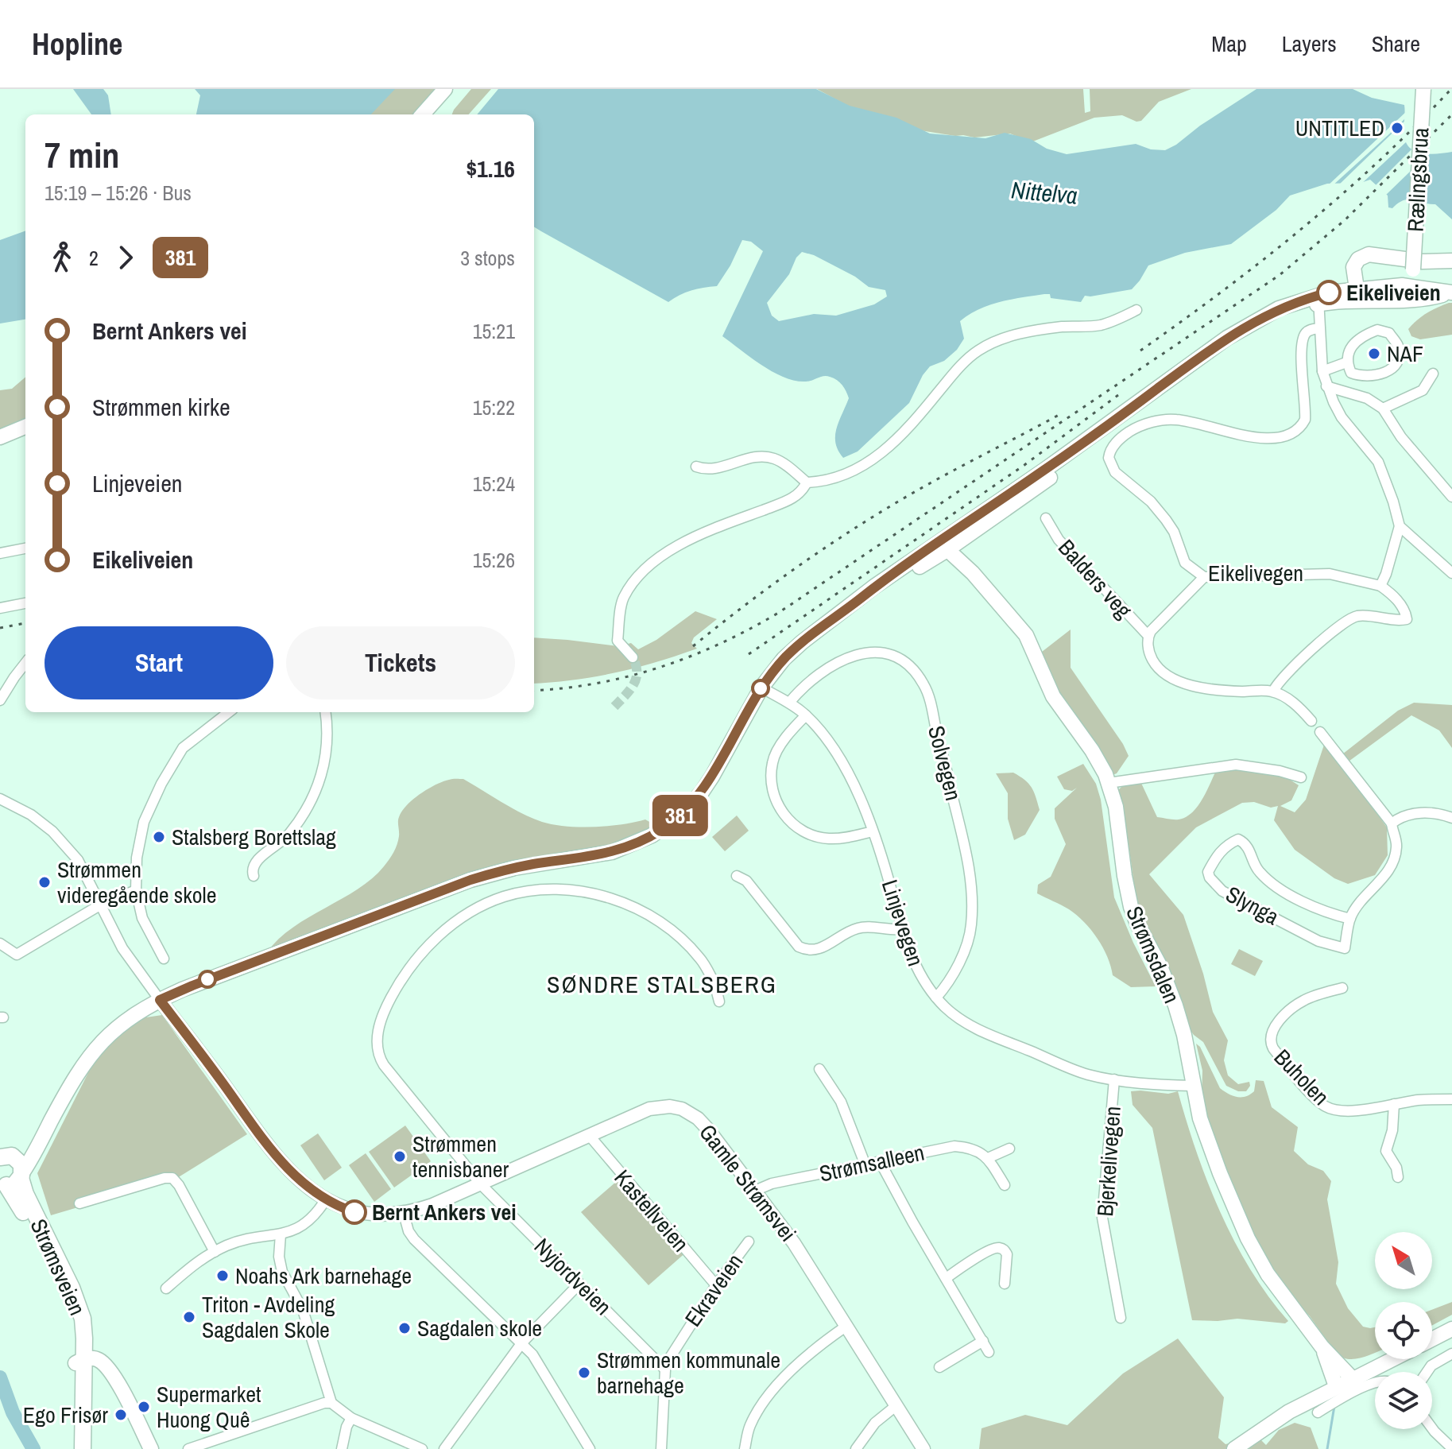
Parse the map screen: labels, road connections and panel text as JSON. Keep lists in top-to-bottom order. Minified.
{"streets":{"main road":["Rælingsbrua","Strømsdalen","Strømsveien"],"street":["Eikelivegen","Balders veg","Solvegen","Slynga","Linjevegen","Buholen","Bjerkelivegen","Strømsalleen","Gamle Strømsvei","Kastellveien","Nyjordveien","Ekraveien"]},"crossings":[["Solvegen","Linjevegen"],["Linjevegen","Strømsdalen"],["Linjevegen","Bjerkelivegen"],["Strømsalleen","Gamle Strømsvei"],["Gamle Strømsvei","Kastellveien"],["Gamle Strømsvei","Nyjordveien"],["Kastellveien","Ekraveien"],["Nyjordveien","Ekraveien"]],"districts":["SØNDRE STALSBERG"],"water":["Nittelva"],"places":["UNTITLED","Eikeliveien","NAF","Stalsberg Borettslag","Strømmen videregående skole","Strømmen tennisbaner","Bernt Ankers vei","Noahs Ark barnehage","Triton - Avdeling Sagdalen Skole","Sagdalen skole","Strømmen kommunale barnehage","Supermarket Huong Quê","Ego Frisør"],"lines":["bus line 381"],"north":"top left","page":{"header":"Hopline","nav":["Map","Layers","Share"],"on_map":"381","heading":["7 min","15:19 – 15:26 · Bus","$1.16"],"legs":["2","381","3 stops"],"list":[{"name":"Bernt Ankers vei","value":"15:21"},{"name":"Strømmen kirke","value":"15:22"},{"name":"Linjeveien","value":"15:24"},{"name":"Eikeliveien","value":"15:26"}],"buttons":["Start","Tickets"]}}
